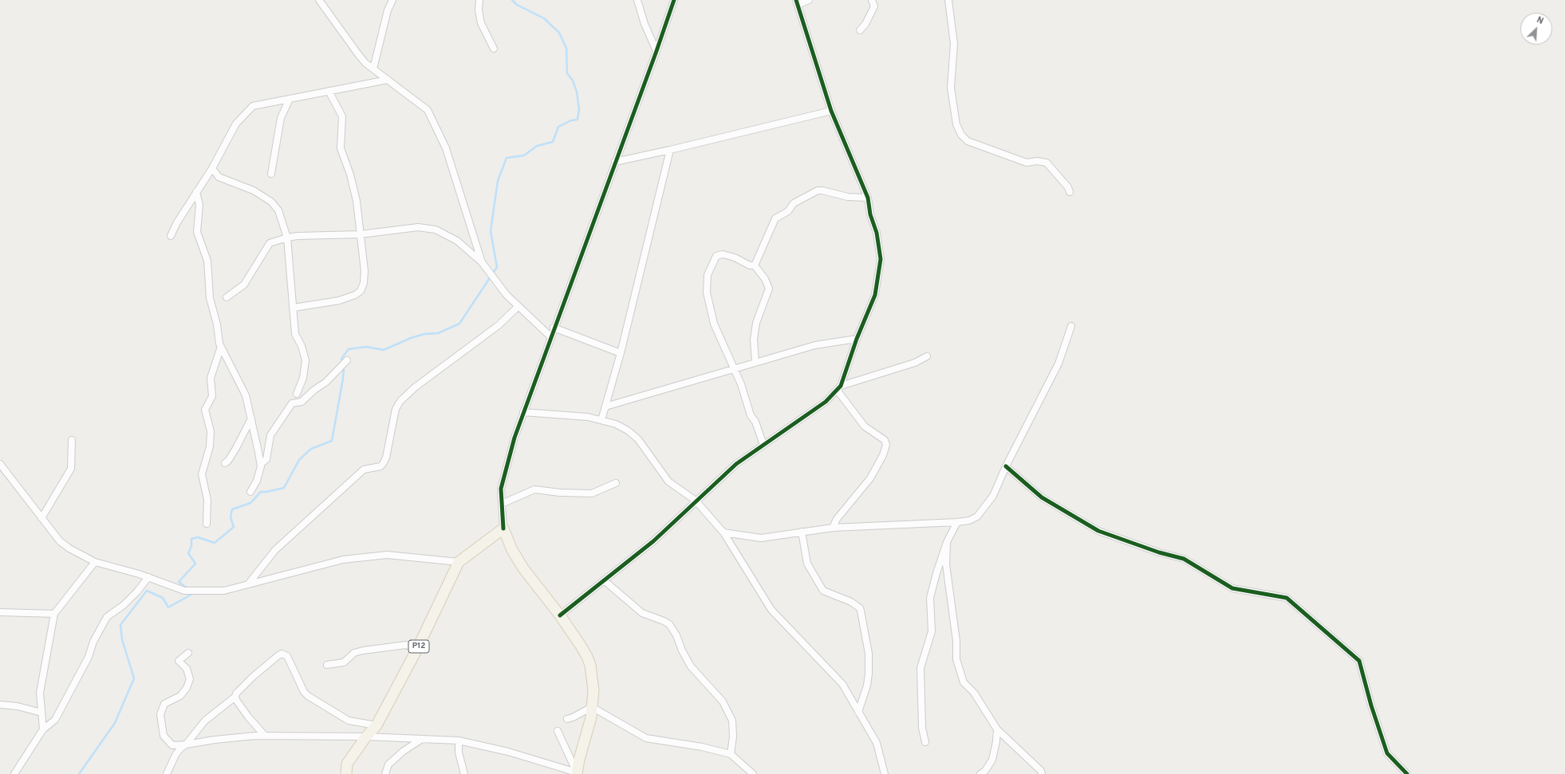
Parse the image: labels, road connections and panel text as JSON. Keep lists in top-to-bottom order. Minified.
{"streets":{"main road":["P12"]},"north":"top right"}
